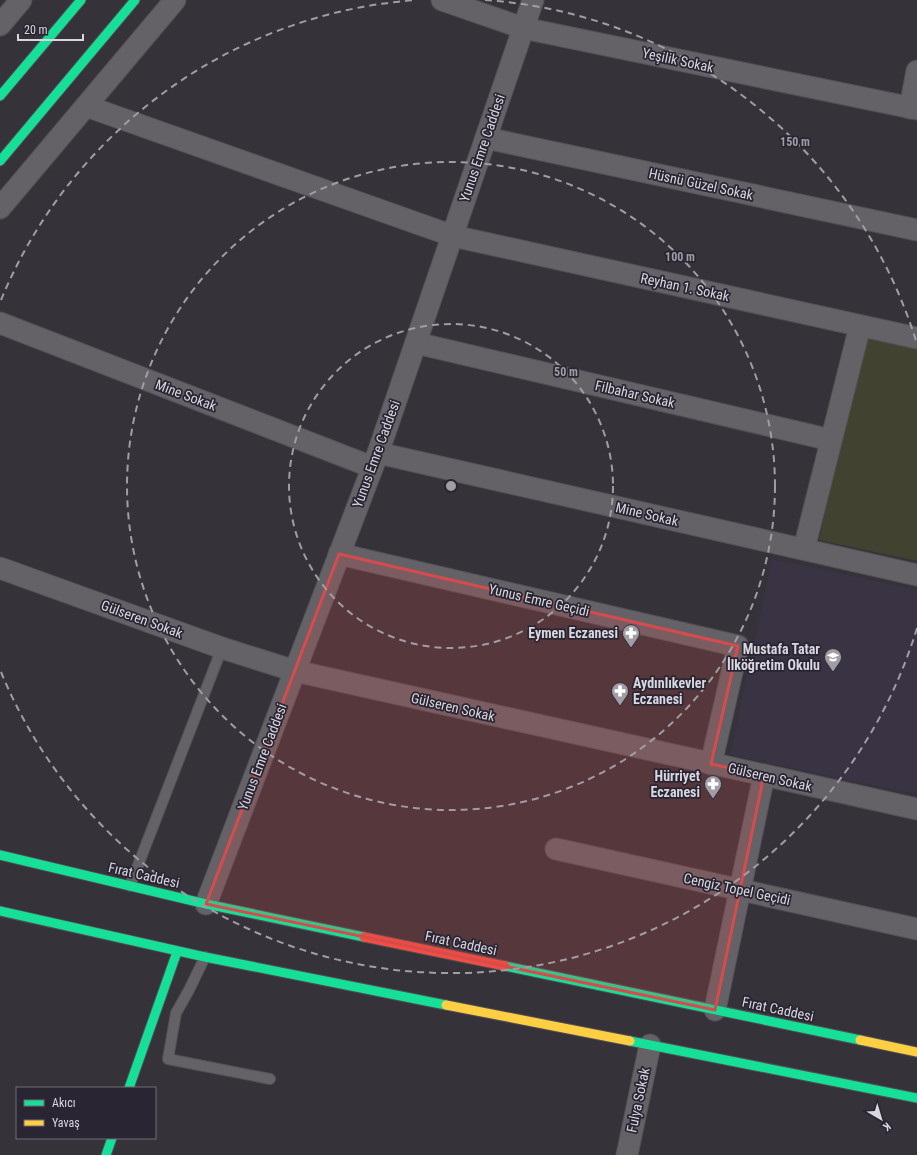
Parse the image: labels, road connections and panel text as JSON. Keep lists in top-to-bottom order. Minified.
{"streets":{"main road":["Fırat Caddesi"],"street":["Yeşilik Sokak","Yunus Emre Caddesi","Hüsnü Güzel Sokak","Reyhan 1. Sokak","Filbahar Sokak","Mine Sokak","Yunus Emre Geçidi","Gülseren Sokak","Cengiz Topel Geçidi","Fulya Sokak"]},"crossings":[["Yeşilik Sokak","Yunus Emre Caddesi"],["Yunus Emre Caddesi","Hüsnü Güzel Sokak"],["Yunus Emre Caddesi","Reyhan 1. Sokak"],["Yunus Emre Caddesi","Filbahar Sokak"],["Yunus Emre Caddesi","Mine Sokak"],["Yunus Emre Caddesi","Yunus Emre Geçidi"],["Yunus Emre Caddesi","Gülseren Sokak"],["Yunus Emre Caddesi","Fırat Caddesi"],["Yunus Emre Geçidi","Gülseren Sokak"]],"places":{"pharmacy":["Eymen Eczanesi","Aydınlıkevler Eczanesi","Hürriyet Eczanesi"],"school or university":["Mustafa Tatar İlköğretim Okulu"]},"legend":["Akıcı","Yavaş"],"scale_bar":"20 m","north":"bottom right","rings":["150 m","100 m","50 m"]}
